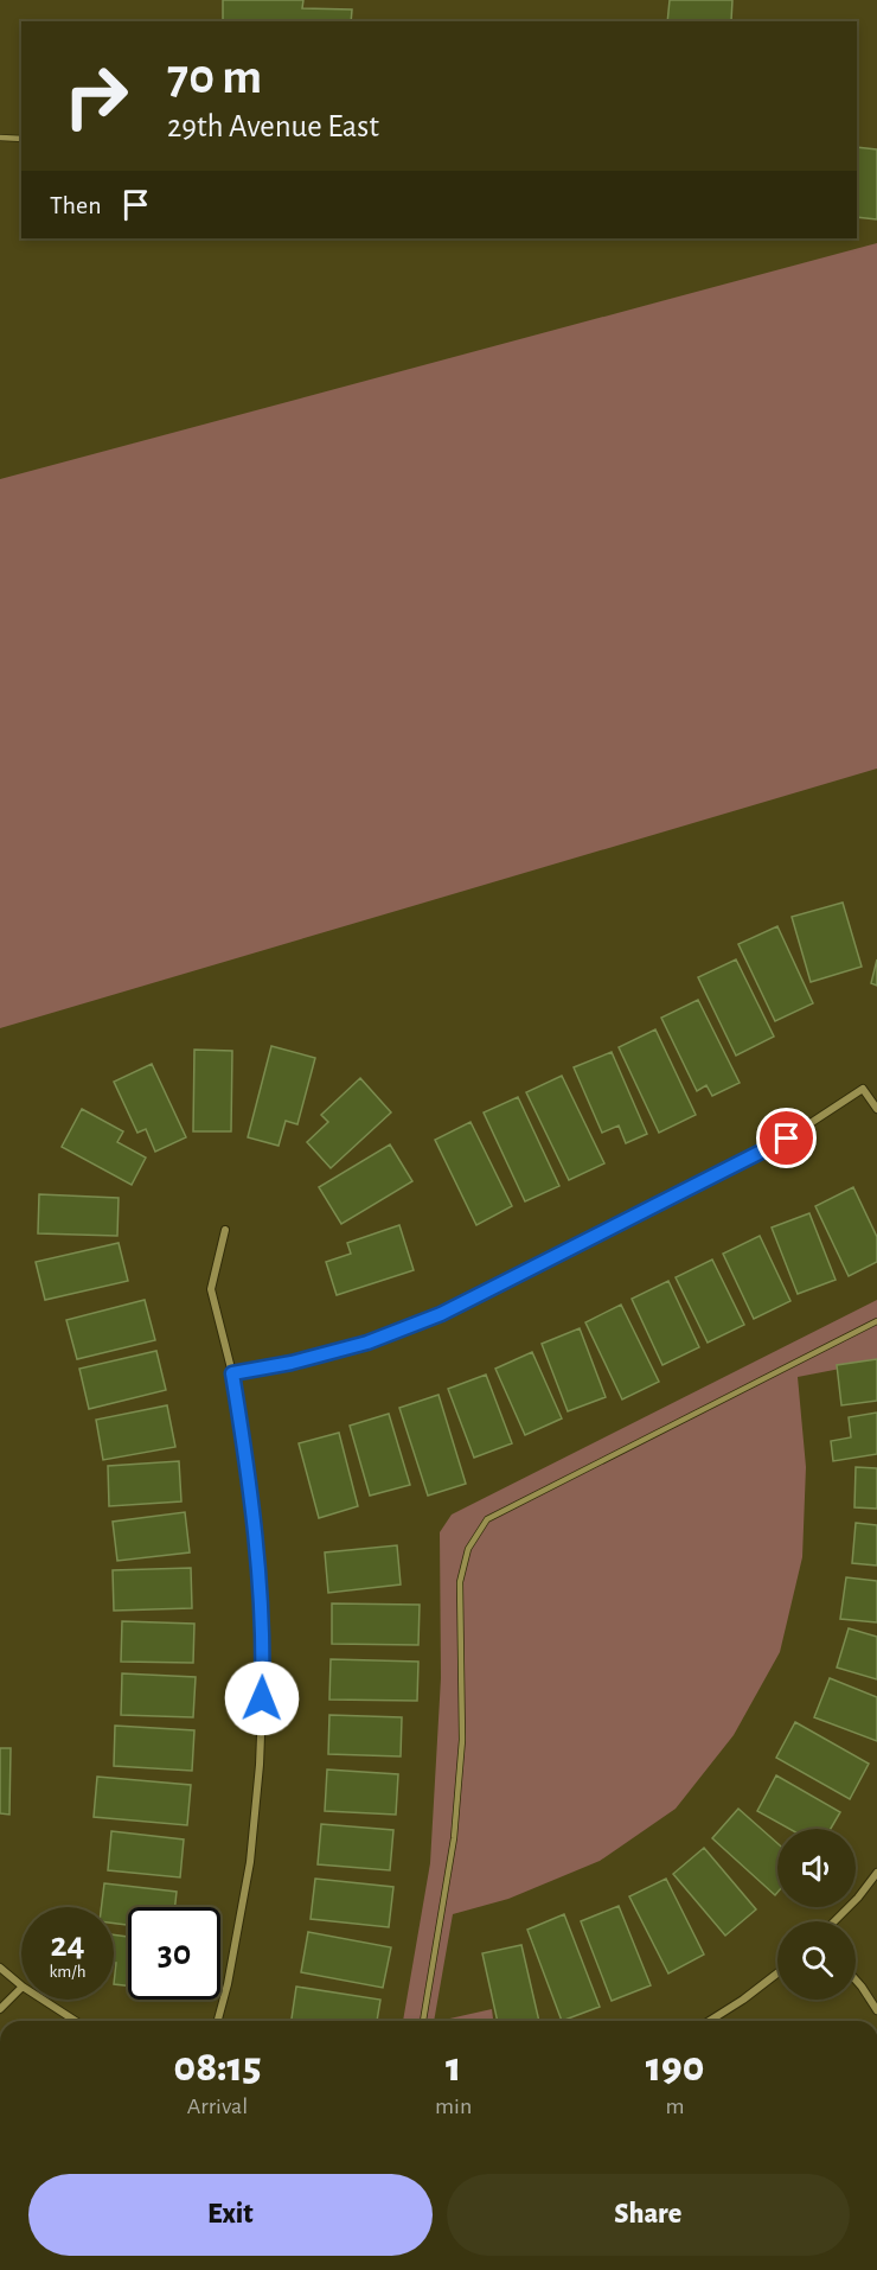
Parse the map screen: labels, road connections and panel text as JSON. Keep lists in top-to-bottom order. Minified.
{"page":{"turn":["70 m","29th Avenue East"],"then":"Then","speed":"24 km/h","limit":"30","eta":["08:15","Arrival","1","min","190","m"],"buttons":["Exit","Share"]}}
